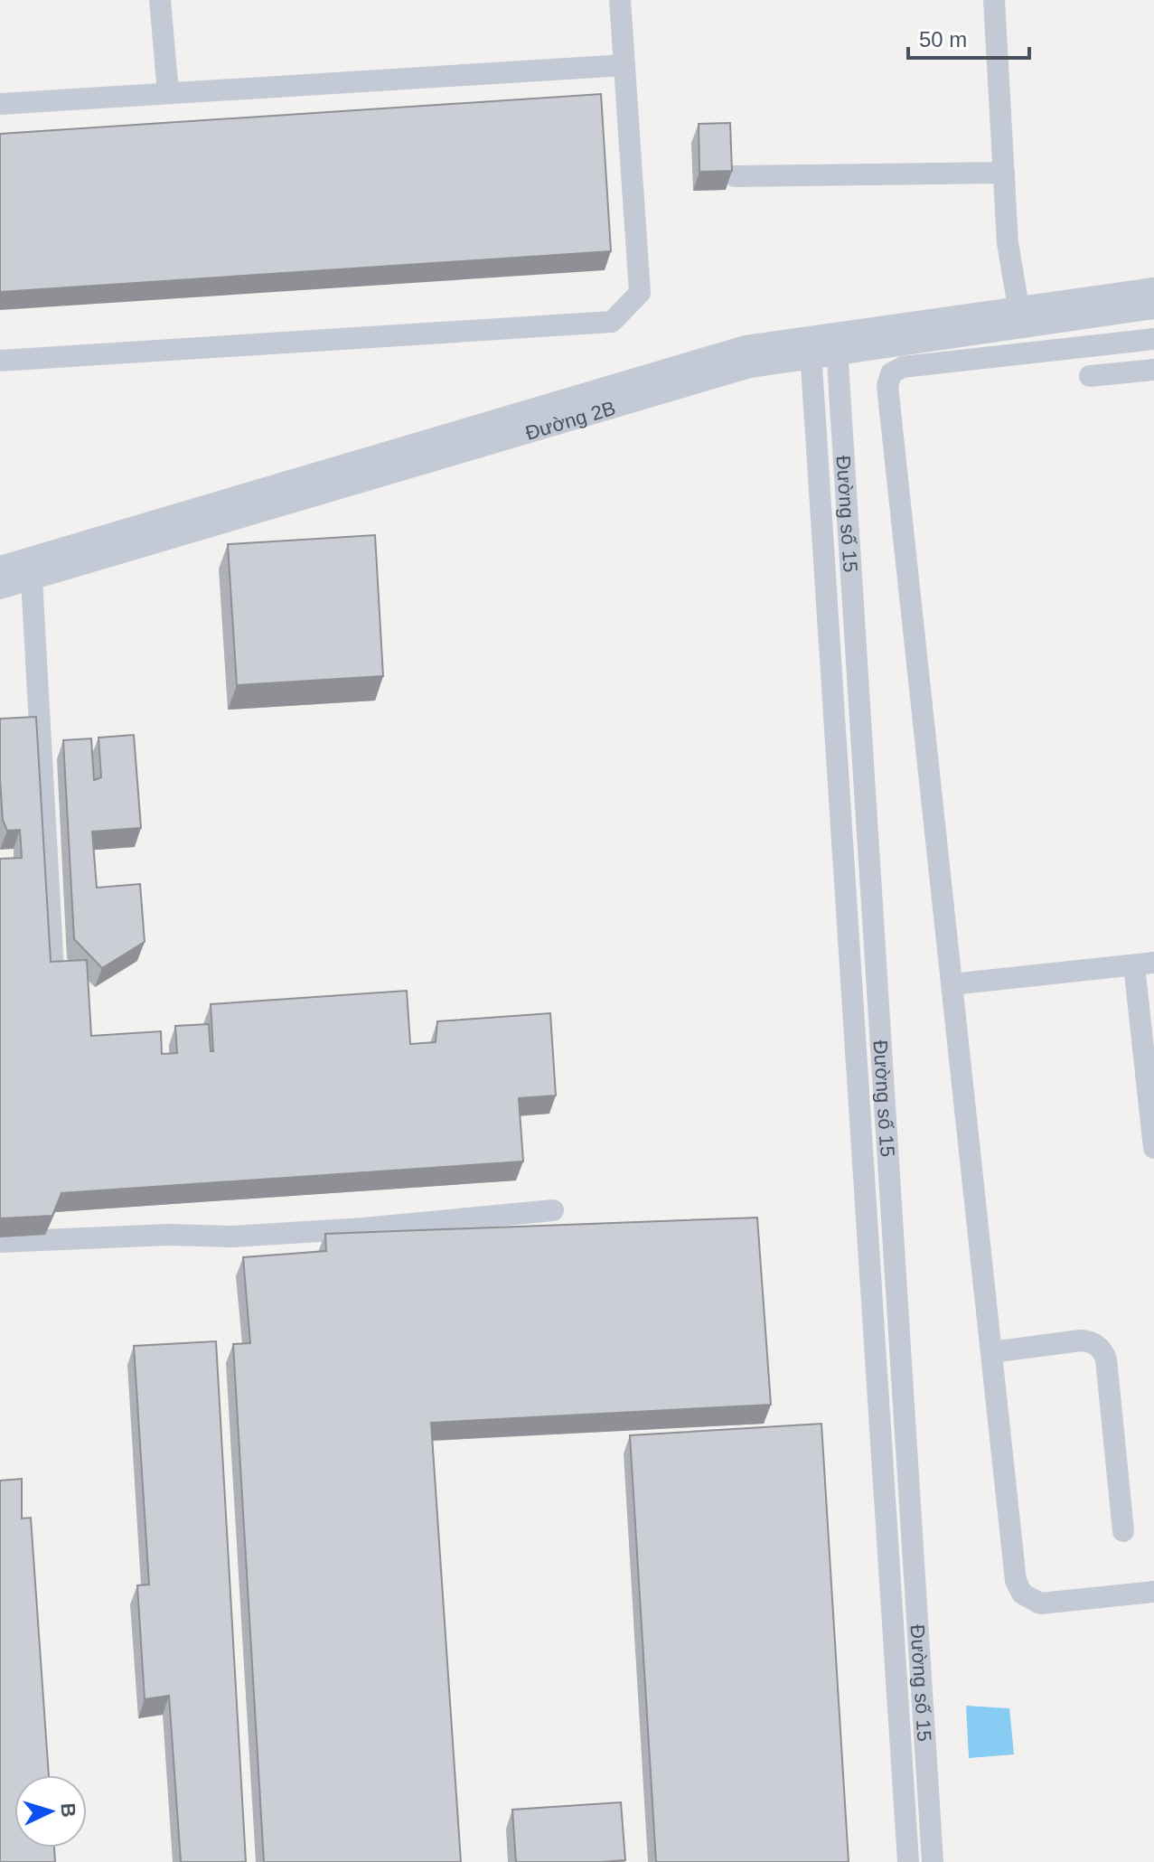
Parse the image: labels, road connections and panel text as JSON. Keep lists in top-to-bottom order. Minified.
{"streets":{"street":["Đường 2B","Đường số 15"]},"crossings":[["Đường 2B","Đường số 15"]],"scale_bar":"50 m","north":"right"}
